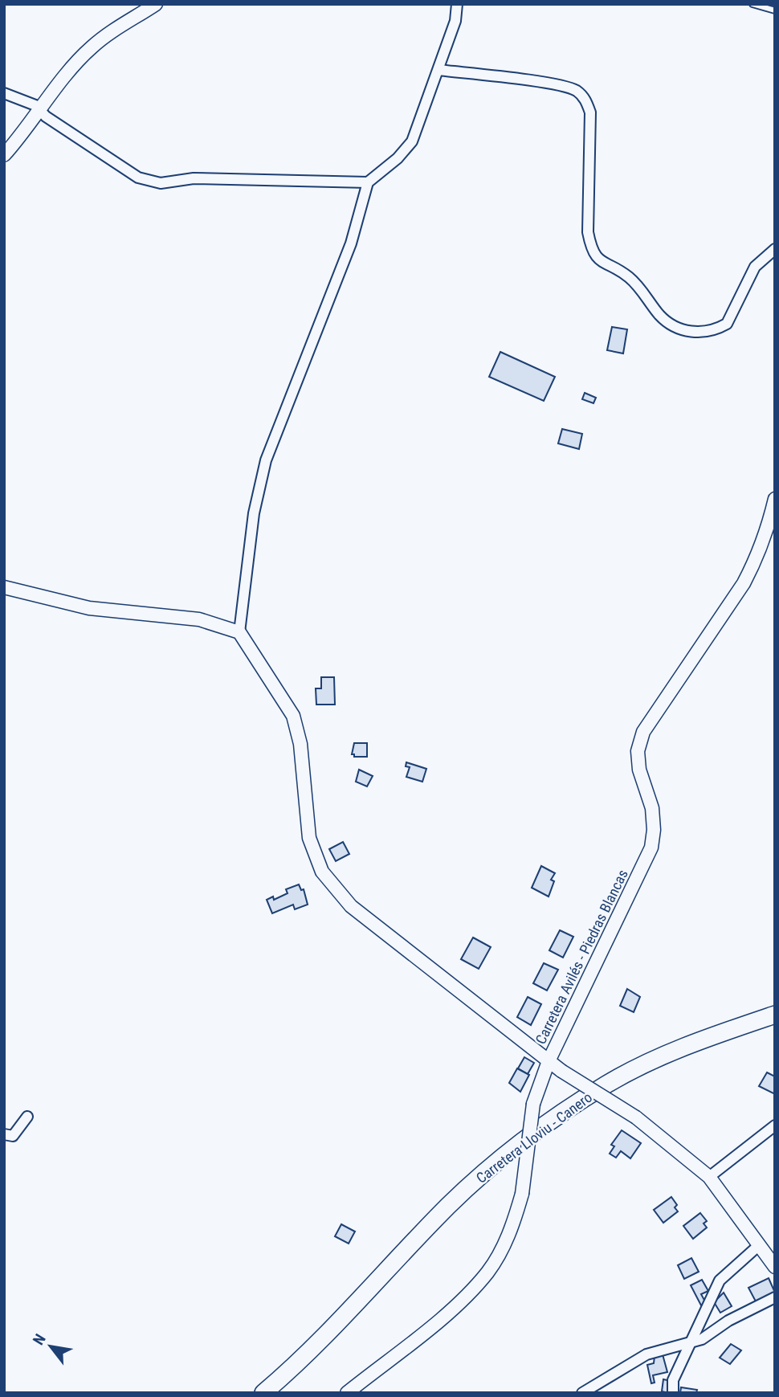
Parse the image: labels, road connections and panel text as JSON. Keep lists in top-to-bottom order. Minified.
{"streets":{"highway":["Carretera Lloviu - Canero"],"street":["Carretera Avilés - Piedras Blancas"]},"north":"top left"}
